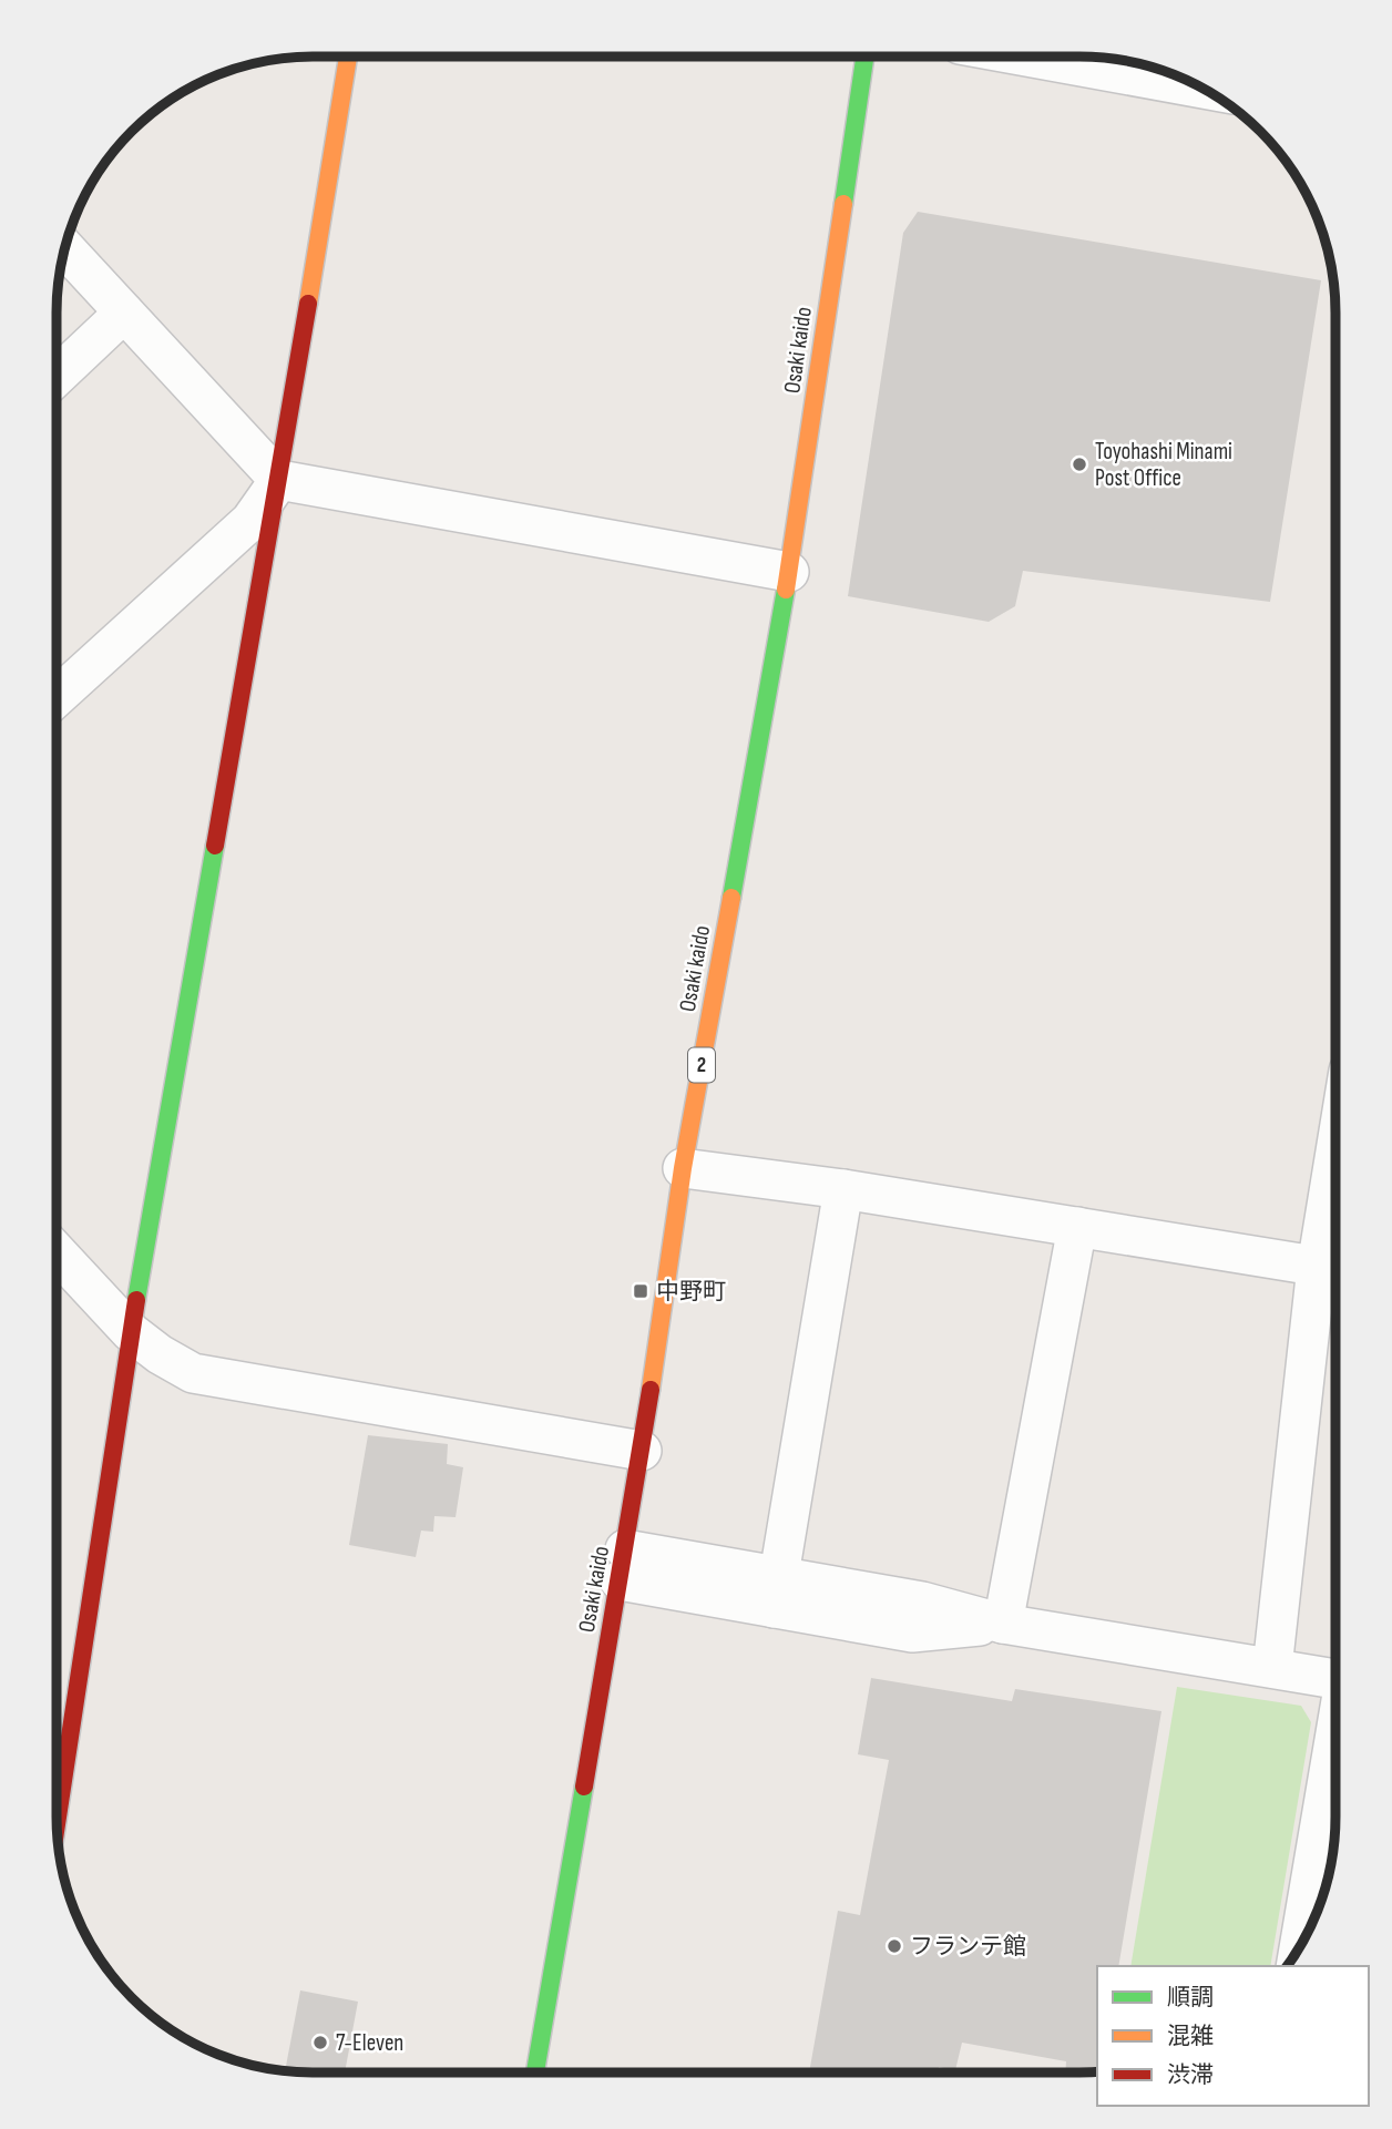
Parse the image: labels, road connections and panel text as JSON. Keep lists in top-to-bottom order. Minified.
{"streets":{"main road":["Osaki kaido","2"]},"places":{"other":["Toyohashi Minami Post Office","フランテ館","7-Eleven"],"transit":["中野町"]},"legend":["順調","混雑","渋滞"]}
